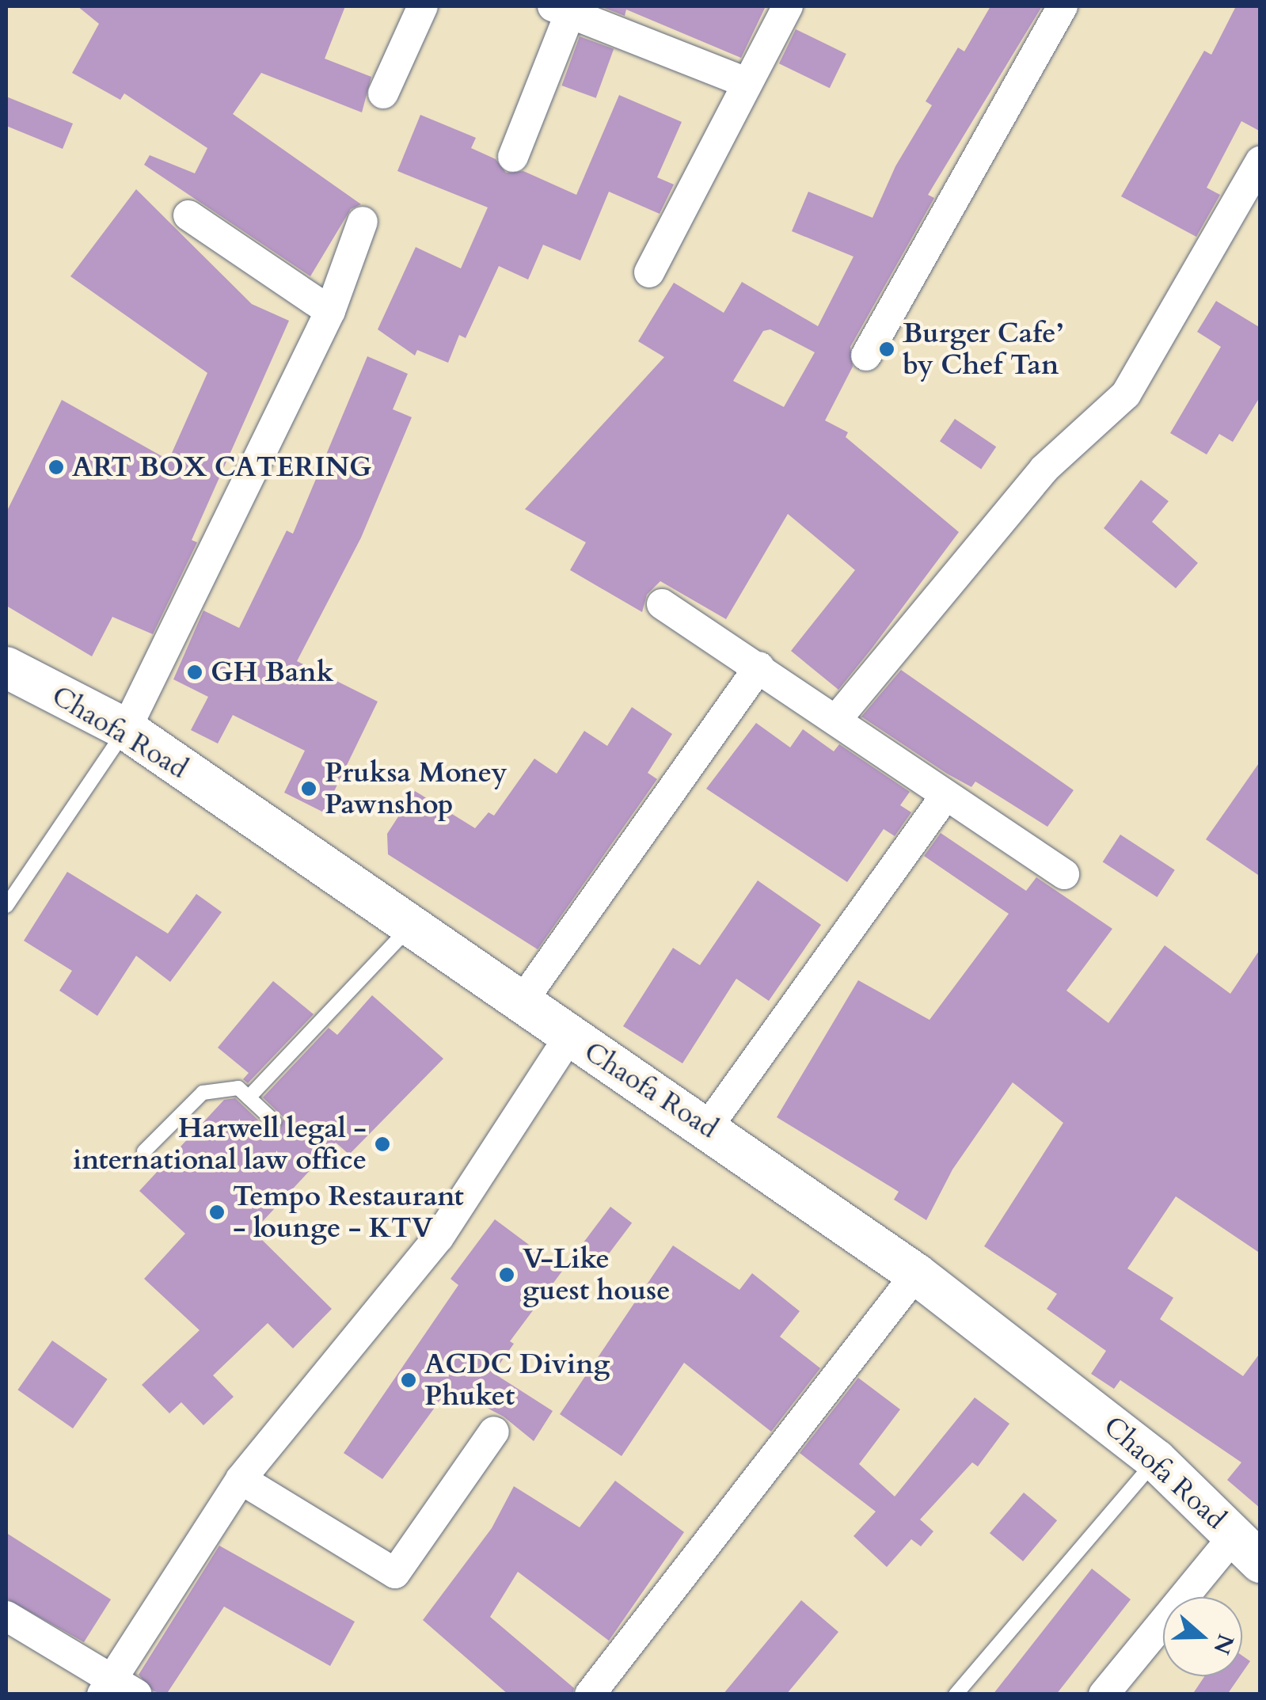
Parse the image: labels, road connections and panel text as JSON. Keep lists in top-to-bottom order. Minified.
{"streets":{"main road":["Chaofa Road"]},"places":["Burger Cafe’ by Chef Tan","ART BOX CATERING","GH Bank","Pruksa Money Pawnshop","Harwell legal - international law office","Tempo Restaurant - lounge - KTV","V-Like guest house","ACDC Diving Phuket"],"north":"right"}
